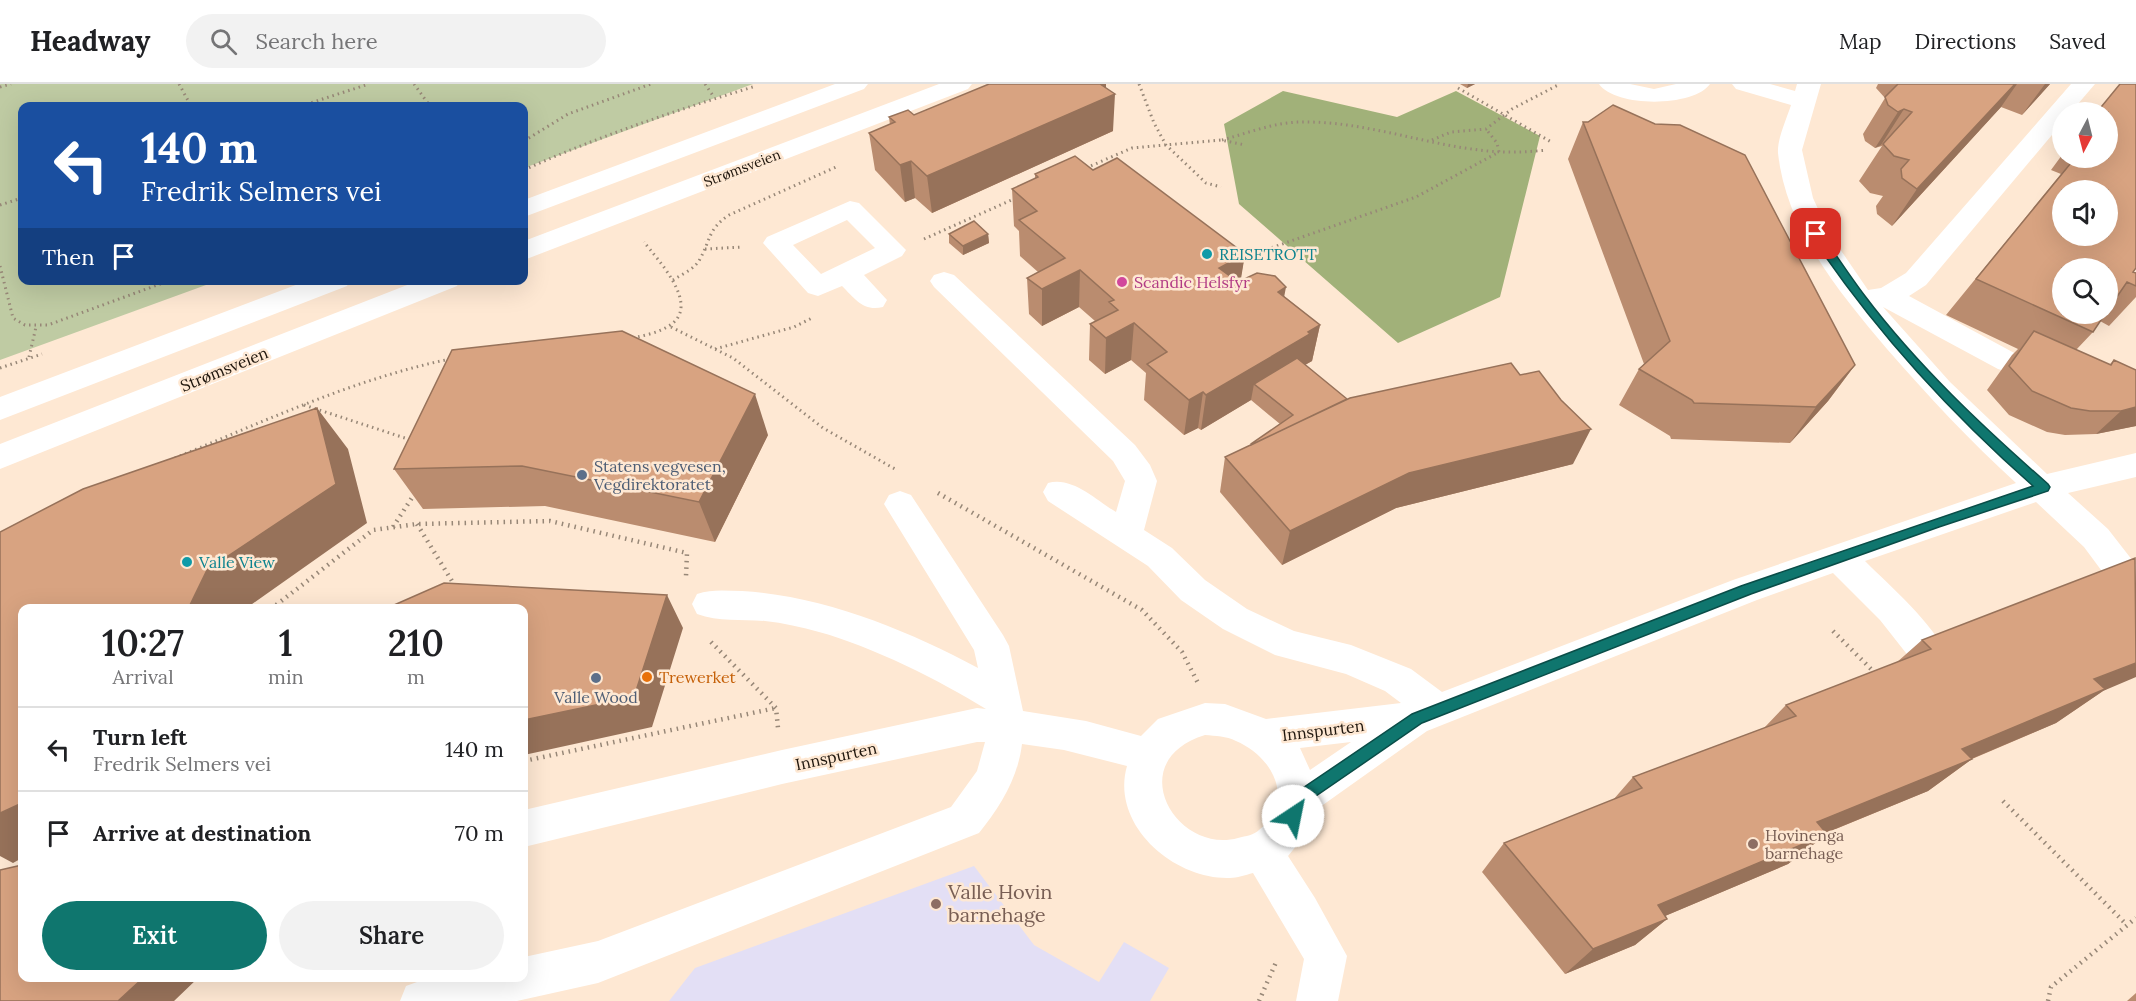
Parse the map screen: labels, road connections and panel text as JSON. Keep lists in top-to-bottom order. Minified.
{"streets":{"main road":["Strømsveien","Innspurten"]},"places":["REISETROTT","Scandic Helsfyr","Statens vegvesen, Vegdirektoratet","Valle View","Trewerket","Valle Wood","Hovinenga barnehage","Valle Hovin barnehage"],"north":"bottom","page":{"header":"Headway","search":"Search here","nav":["Map","Directions","Saved"],"turn":["140 m","Fredrik Selmers vei"],"then":"Then","eta":["10:27","Arrival","1","min","210","m"],"list":[{"name":"Turn left","note":"Fredrik Selmers vei","value":"140 m"},{"name":"Arrive at destination","value":"70 m"}],"buttons":["Exit","Share"]}}
